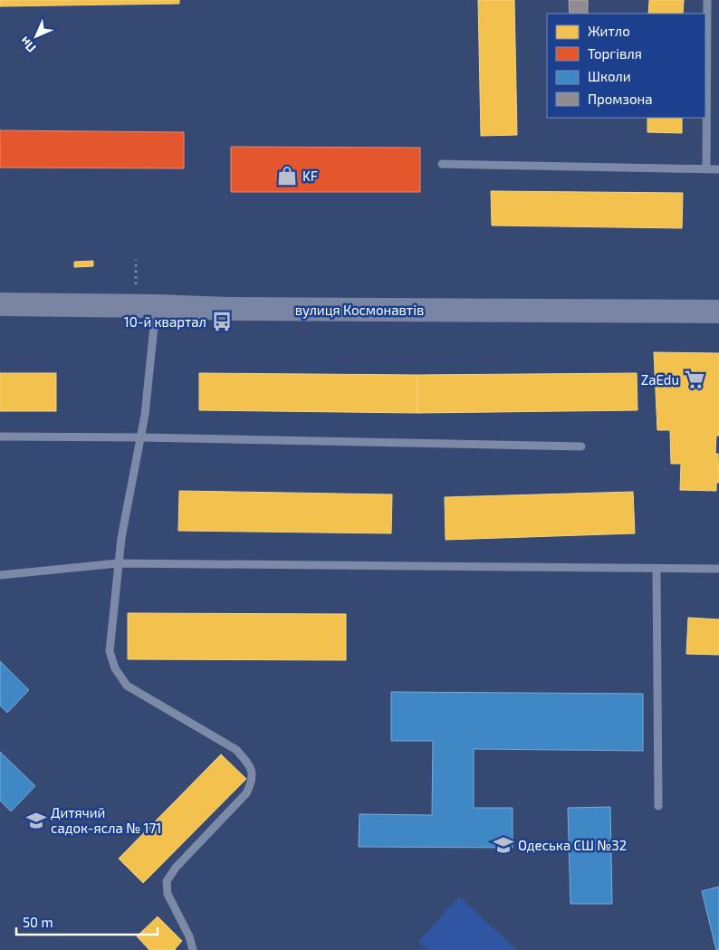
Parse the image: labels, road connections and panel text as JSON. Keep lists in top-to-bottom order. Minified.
{"streets":{"main road":["вулиця Космонавтів"]},"places":{"shop":["KF"],"bus stop":["10-й квартал"],"supermarket":["ZaEdu"],"school or university":["Дитячий садок-ясла № 171","Одеська СШ №32"]},"legend":["Житло","Торгівля","Школи","Промзона"],"scale_bar":"50 m","north":"bottom left"}
